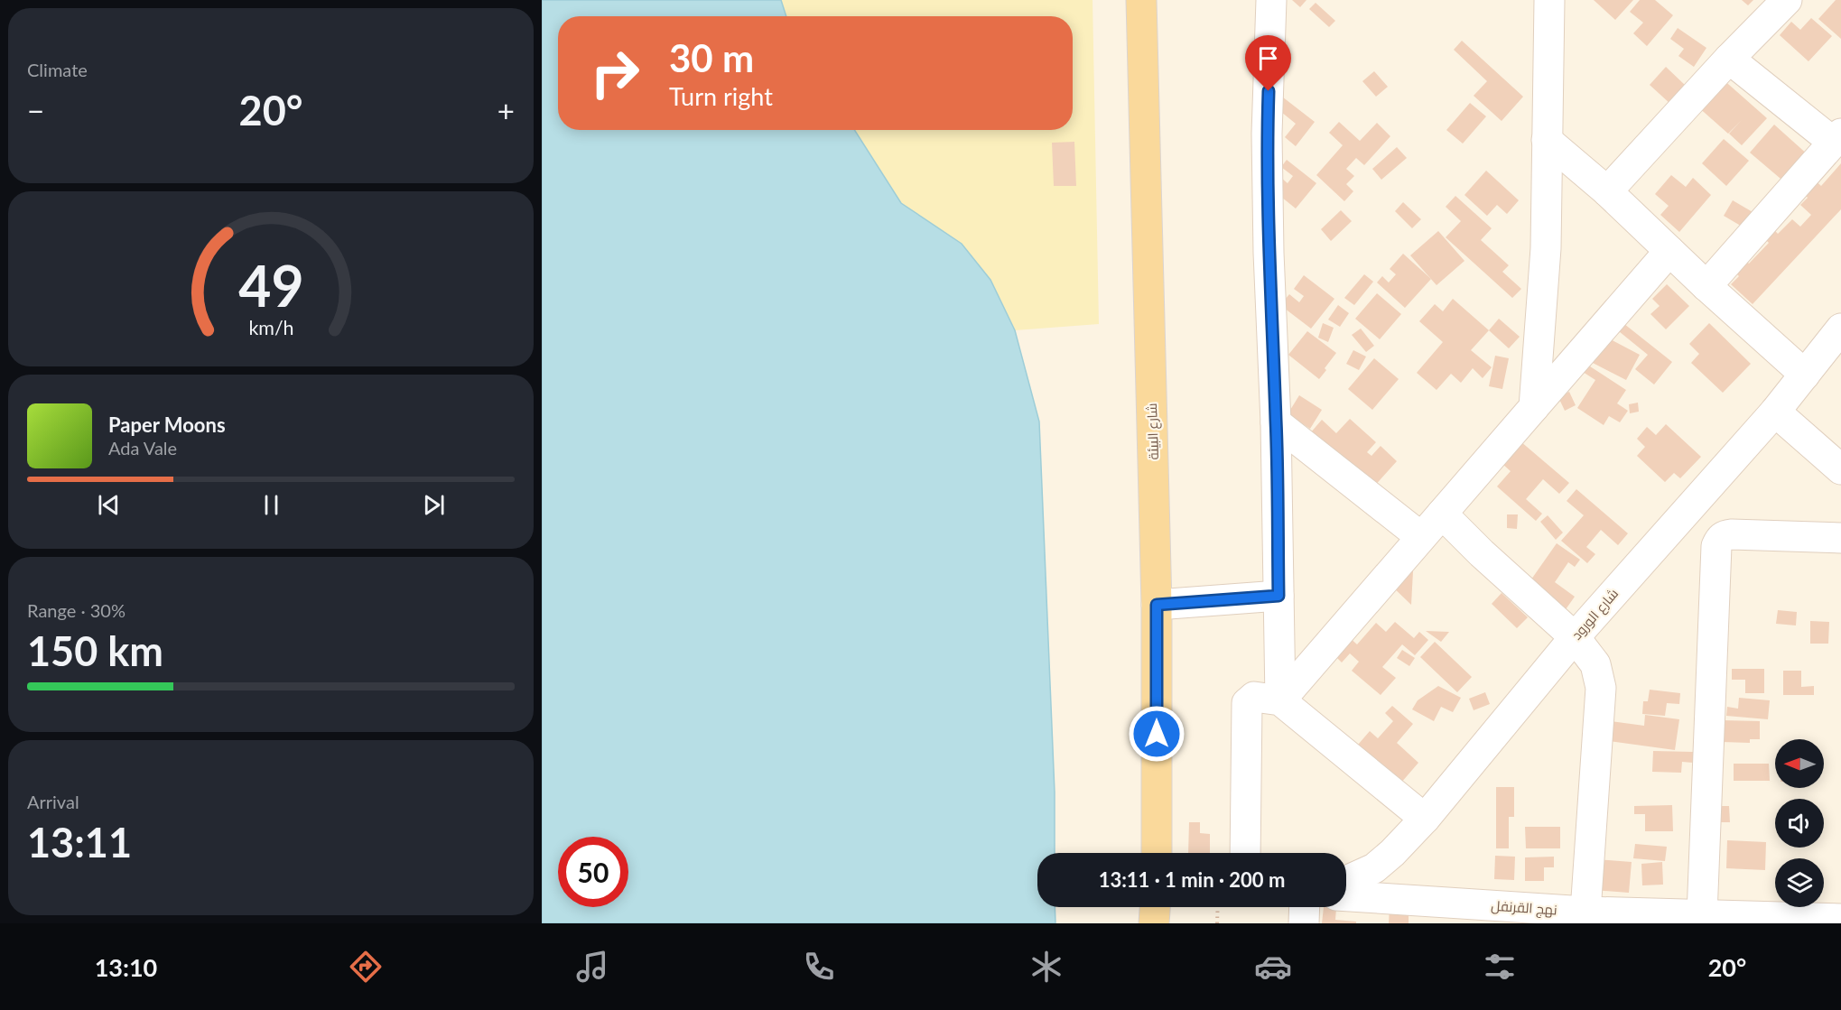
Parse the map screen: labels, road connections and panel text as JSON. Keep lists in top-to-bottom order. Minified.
{"streets":{"main road":["شارع البيئة"],"street":["شارع الورود","نهج القرنفل"]},"north":"left","page":{"tile":["Climate",["Range · 30%","150 km"],["Arrival","13:11"]],"turn":["30 m","Turn right"],"heat":["−","20°","+"],"song":["Paper Moons","Ada Vale"],"limit":"50","trip":"13:11 · 1 min · 200 m","tabs":["13:10","20°"],"gauge":["49","km/h"]}}
